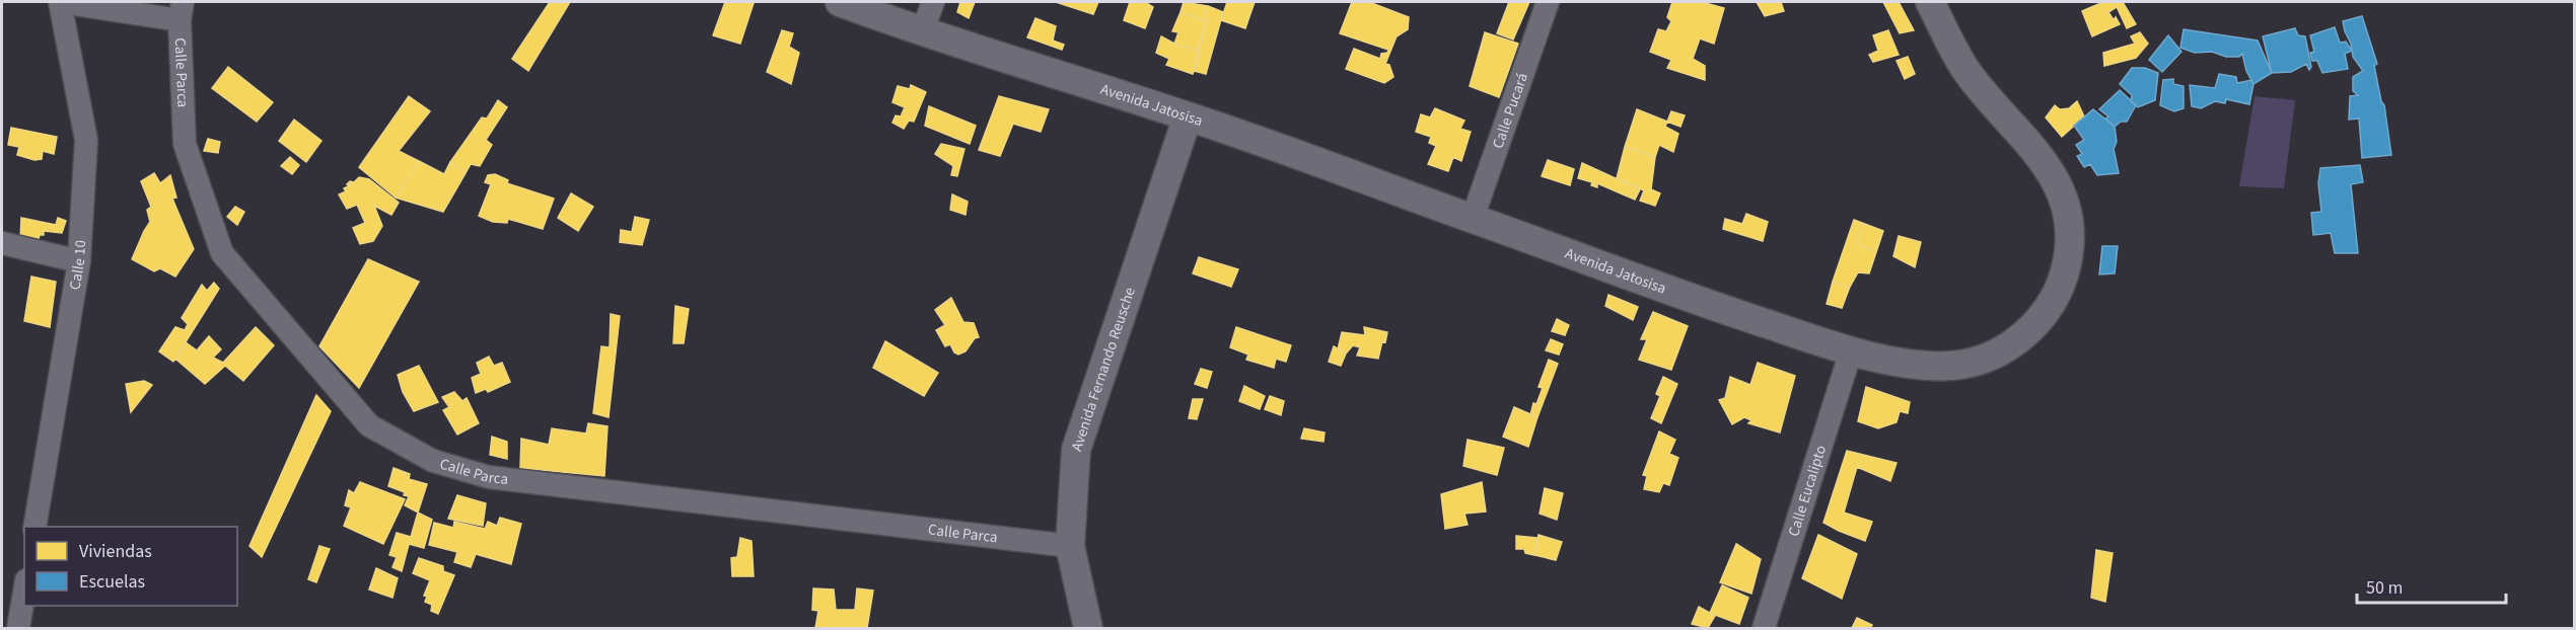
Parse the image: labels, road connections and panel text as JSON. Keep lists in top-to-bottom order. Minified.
{"streets":{"street":["Calle Parca","Avenida Jatosisa","Calle Pucará","Calle 10","Avenida Fernando Reusche","Calle Eucalipto"]},"crossings":[["Calle Parca","Avenida Fernando Reusche"],["Avenida Jatosisa","Calle Pucará"],["Avenida Jatosisa","Avenida Fernando Reusche"],["Avenida Jatosisa","Calle Eucalipto"]],"legend":["Viviendas","Escuelas"],"scale_bar":"50 m"}
